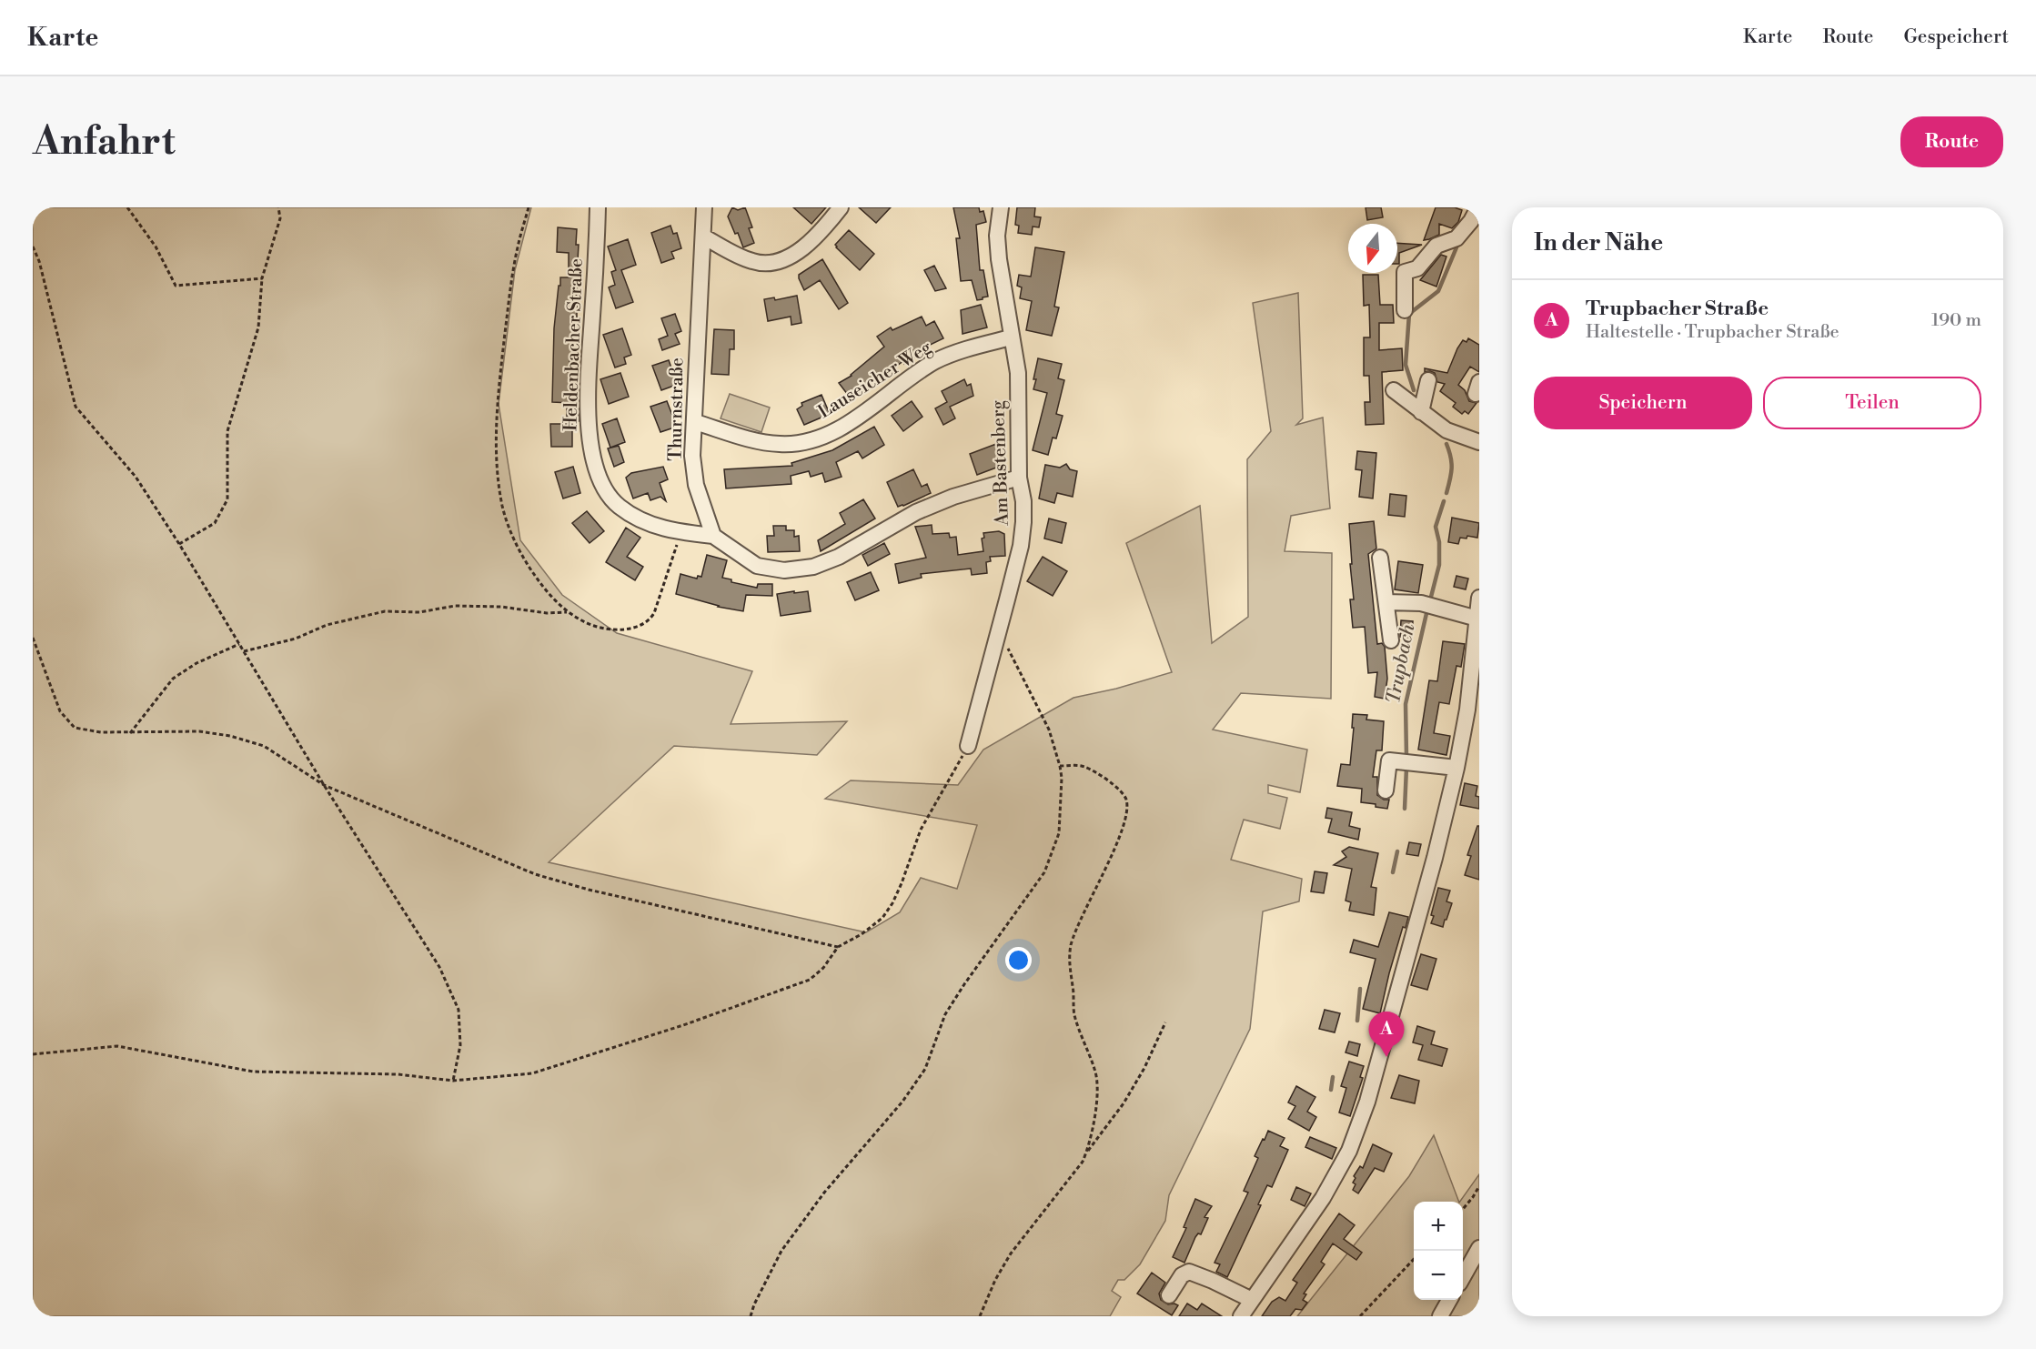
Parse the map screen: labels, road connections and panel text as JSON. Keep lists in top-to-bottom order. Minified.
{"streets":{"street":["Heldenbacher Straße","Lauseicher Weg","Thurnstraße","Am Bastenberg"]},"crossings":[["Heldenbacher Straße","Thurnstraße"],["Lauseicher Weg","Thurnstraße"],["Lauseicher Weg","Am Bastenberg"]],"water":["Trupbach"],"north":"bottom","page":{"header":"Karte","nav":["Karte","Route","Gespeichert"],"buttons":["Route",["Speichern","Teilen"]],"title":"Anfahrt","heading":"In der Nähe","list":[{"mark":"A","name":"Trupbacher Straße","note":"Haltestelle · Trupbacher Straße","value":"190 m"}],"pins":"A","map_buttons":["+","−"]}}
